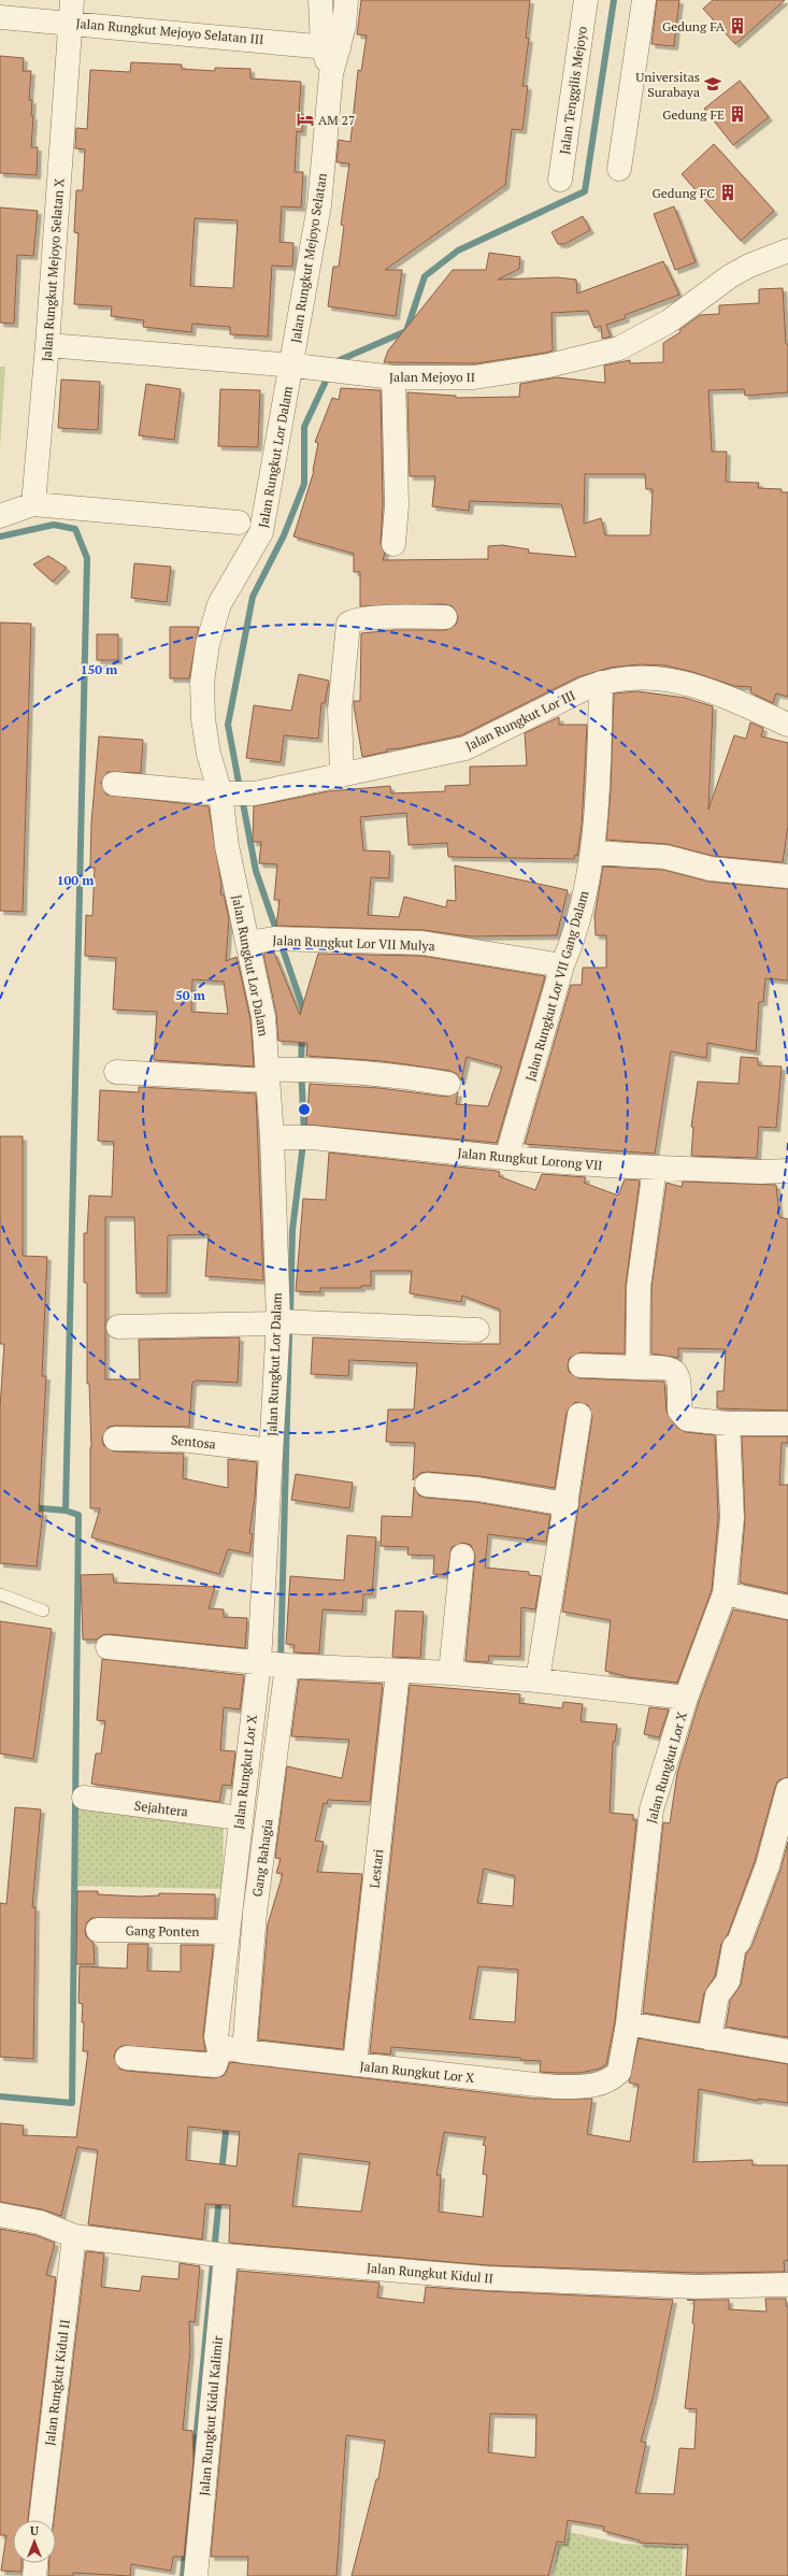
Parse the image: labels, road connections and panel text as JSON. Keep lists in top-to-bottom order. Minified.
{"streets":{"street":["Jalan Rungkut Mejoyo Selatan III","Jalan Tenggilis Mejoyo","Jalan Rungkut Mejoyo Selatan","Jalan Rungkut Mejoyo Selatan X","Jalan Mejoyo II","Jalan Rungkut Lor Dalam","Jalan Rungkut Lor III","Jalan Rungkut Lor VII Mulya","Jalan Rungkut Lor VII Gang Dalam","Jalan Rungkut Lorong VII","Sentosa","Jalan Rungkut Lor X","Sejahtera","Gang Bahagia","Lestari","Gang Ponten","Jalan Rungkut Kidul II","Jalan Rungkut Kidul Kalimir"]},"crossings":[["Jalan Rungkut Mejoyo Selatan III","Jalan Rungkut Mejoyo Selatan"],["Jalan Rungkut Mejoyo Selatan III","Jalan Rungkut Mejoyo Selatan X"],["Jalan Rungkut Mejoyo Selatan","Jalan Mejoyo II"],["Jalan Rungkut Mejoyo Selatan","Jalan Rungkut Lor Dalam"],["Jalan Rungkut Mejoyo Selatan X","Jalan Mejoyo II"],["Jalan Mejoyo II","Jalan Rungkut Lor Dalam"],["Jalan Rungkut Lor Dalam","Jalan Rungkut Lor III"],["Jalan Rungkut Lor Dalam","Jalan Rungkut Lor VII Mulya"],["Jalan Rungkut Lor Dalam","Jalan Rungkut Lorong VII"],["Jalan Rungkut Lor Dalam","Sentosa"],["Jalan Rungkut Lor Dalam","Jalan Rungkut Lor X"],["Jalan Rungkut Lor Dalam","Gang Bahagia"],["Jalan Rungkut Lor III","Jalan Rungkut Lor VII Gang Dalam"],["Jalan Rungkut Lor VII Mulya","Jalan Rungkut Lor VII Gang Dalam"],["Jalan Rungkut Lor VII Gang Dalam","Jalan Rungkut Lorong VII"],["Jalan Rungkut Lor X","Sejahtera"],["Jalan Rungkut Lor X","Gang Bahagia"],["Jalan Rungkut Lor X","Lestari"],["Jalan Rungkut Lor X","Gang Ponten"],["Jalan Rungkut Kidul II","Jalan Rungkut Kidul Kalimir"]],"places":{"building":["Gedung FA","Gedung FE","Gedung FC"],"school or university":["Universitas Surabaya"],"hotel":["AM 27"]},"north":"top","rings":["150 m","100 m","50 m"]}
